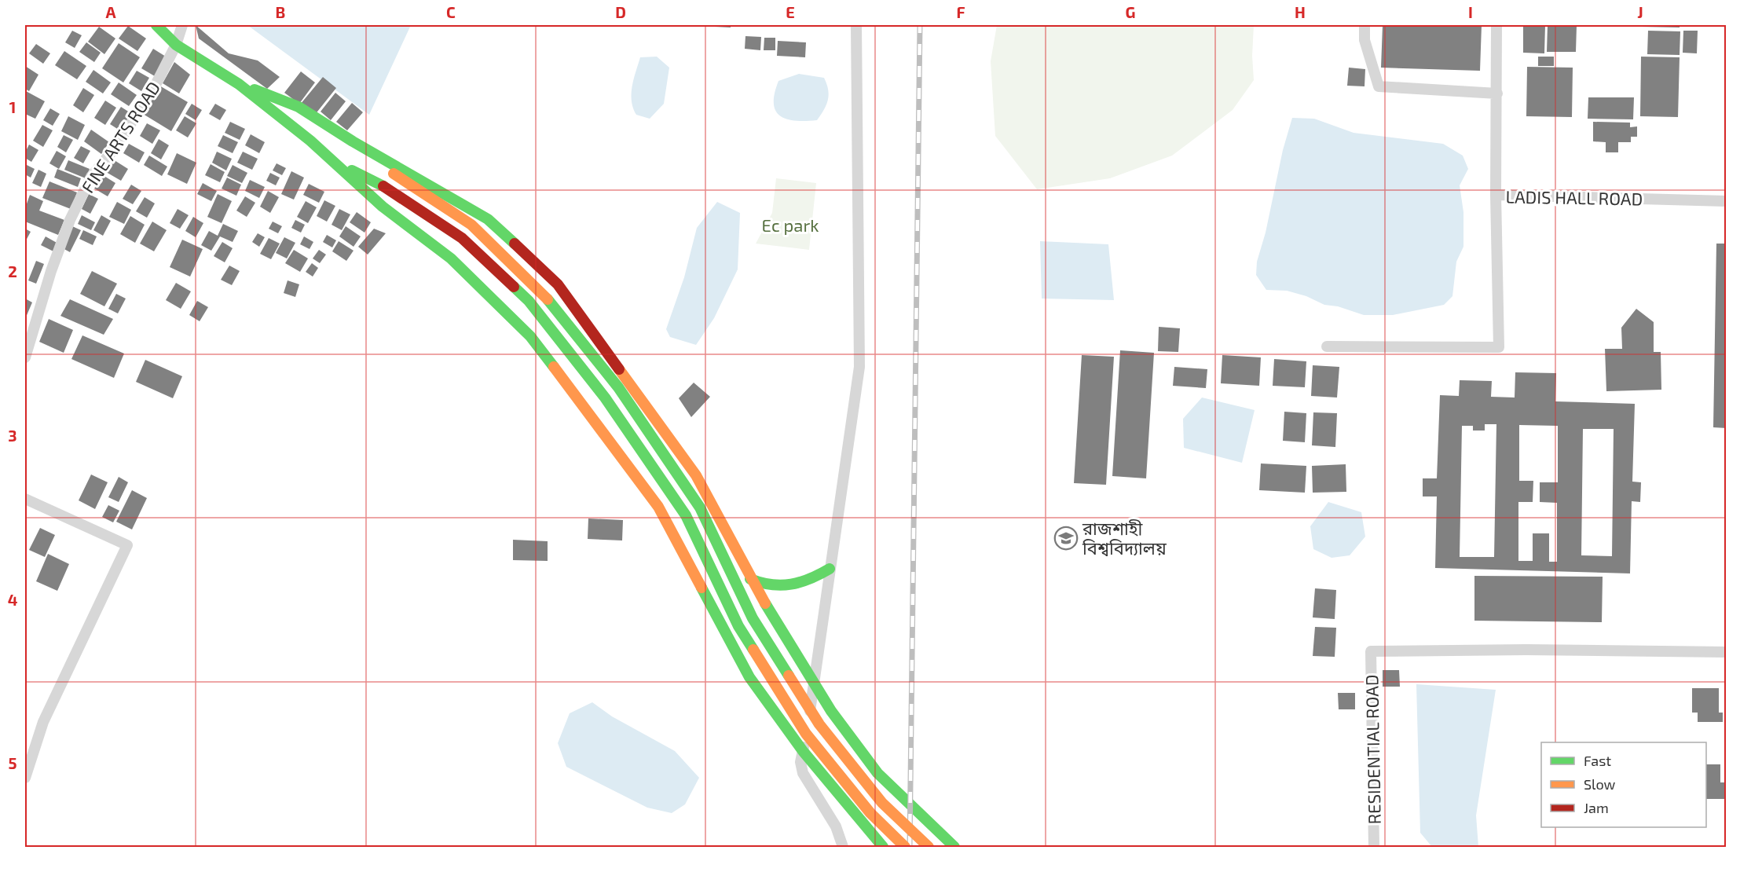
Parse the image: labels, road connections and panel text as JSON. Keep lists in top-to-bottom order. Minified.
{"streets":{"street":["FINE ARTS ROAD","LADIS HALL ROAD","RESIDENTIAL ROAD"]},"parks":["Ec park"],"places":{"school or university":["রাজশাহী বিশ্ববিদ্যালয়"]},"legend":["Fast","Slow","Jam"],"grid":{"columns":["A","B","C","D","E","F","G","H","I","J"],"rows":["1","2","3","4","5"]}}
